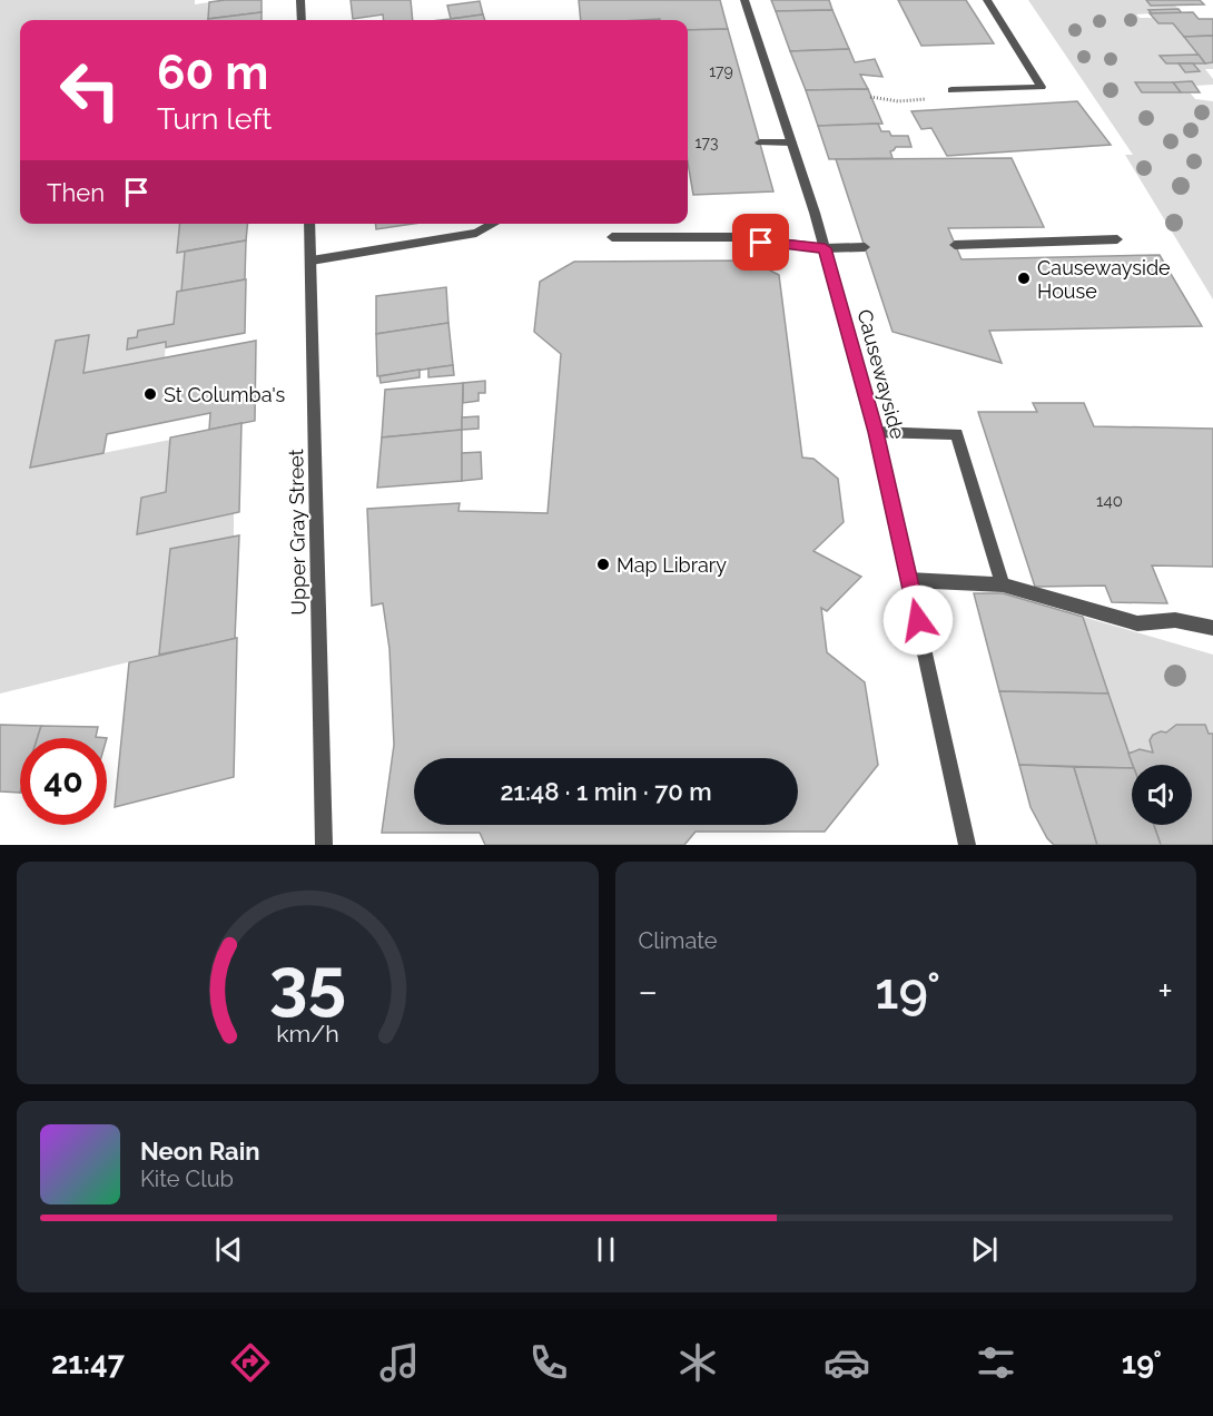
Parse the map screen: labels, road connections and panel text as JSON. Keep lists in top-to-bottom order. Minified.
{"streets":{"street":["Causewayside","Upper Gray Street"]},"places":["Causewayside House","St Columba's","Map Library"],"house_numbers":["179","173","140"],"page":{"turn":["60 m","Turn left"],"then":"Then","limit":"40","trip":"21:48 · 1 min · 70 m","tile":"Climate","heat":["−","19°","+"],"song":["Neon Rain","Kite Club"],"tabs":["21:47","19°"],"gauge":["35","km/h"]}}
